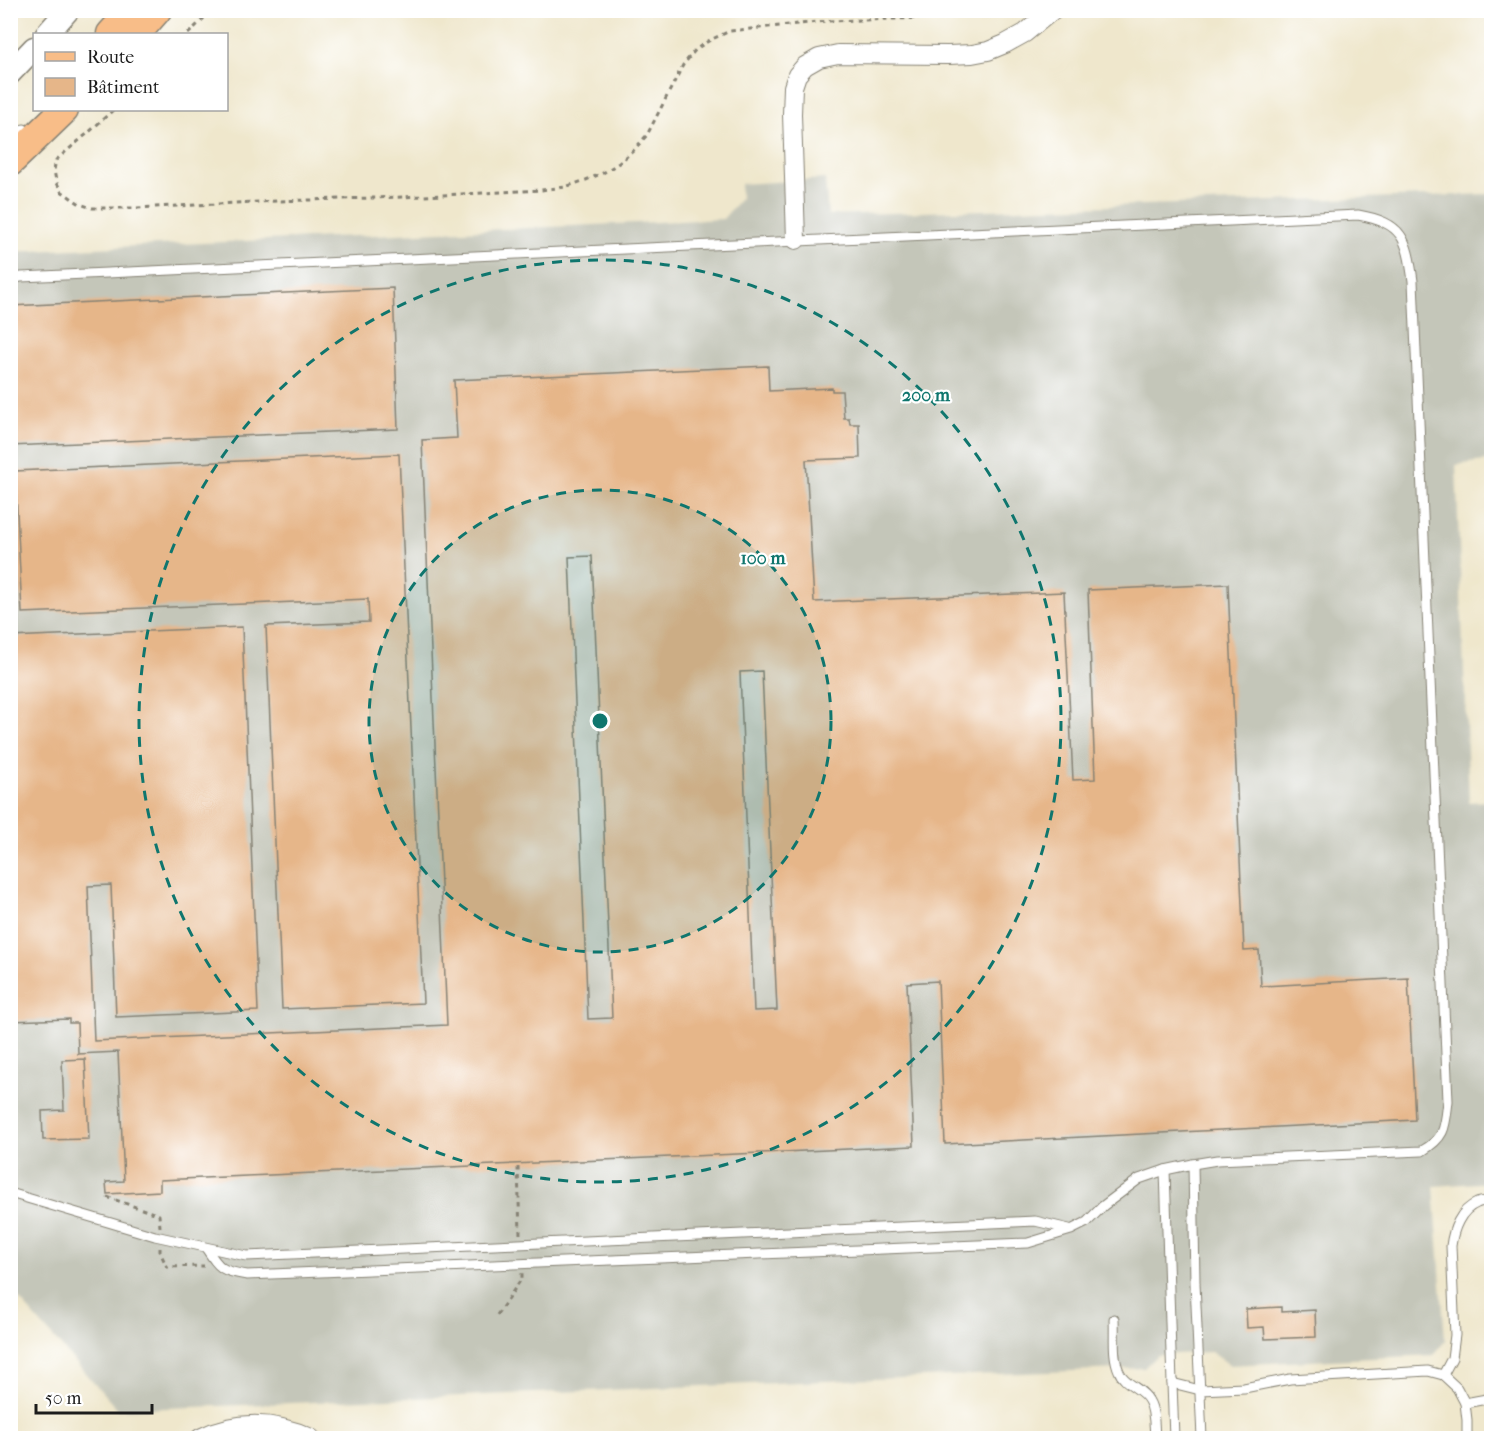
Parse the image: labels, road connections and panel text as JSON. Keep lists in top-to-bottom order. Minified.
{"legend":["Route","Bâtiment"],"scale_bar":"50 m","rings":["200 m","100 m"]}
